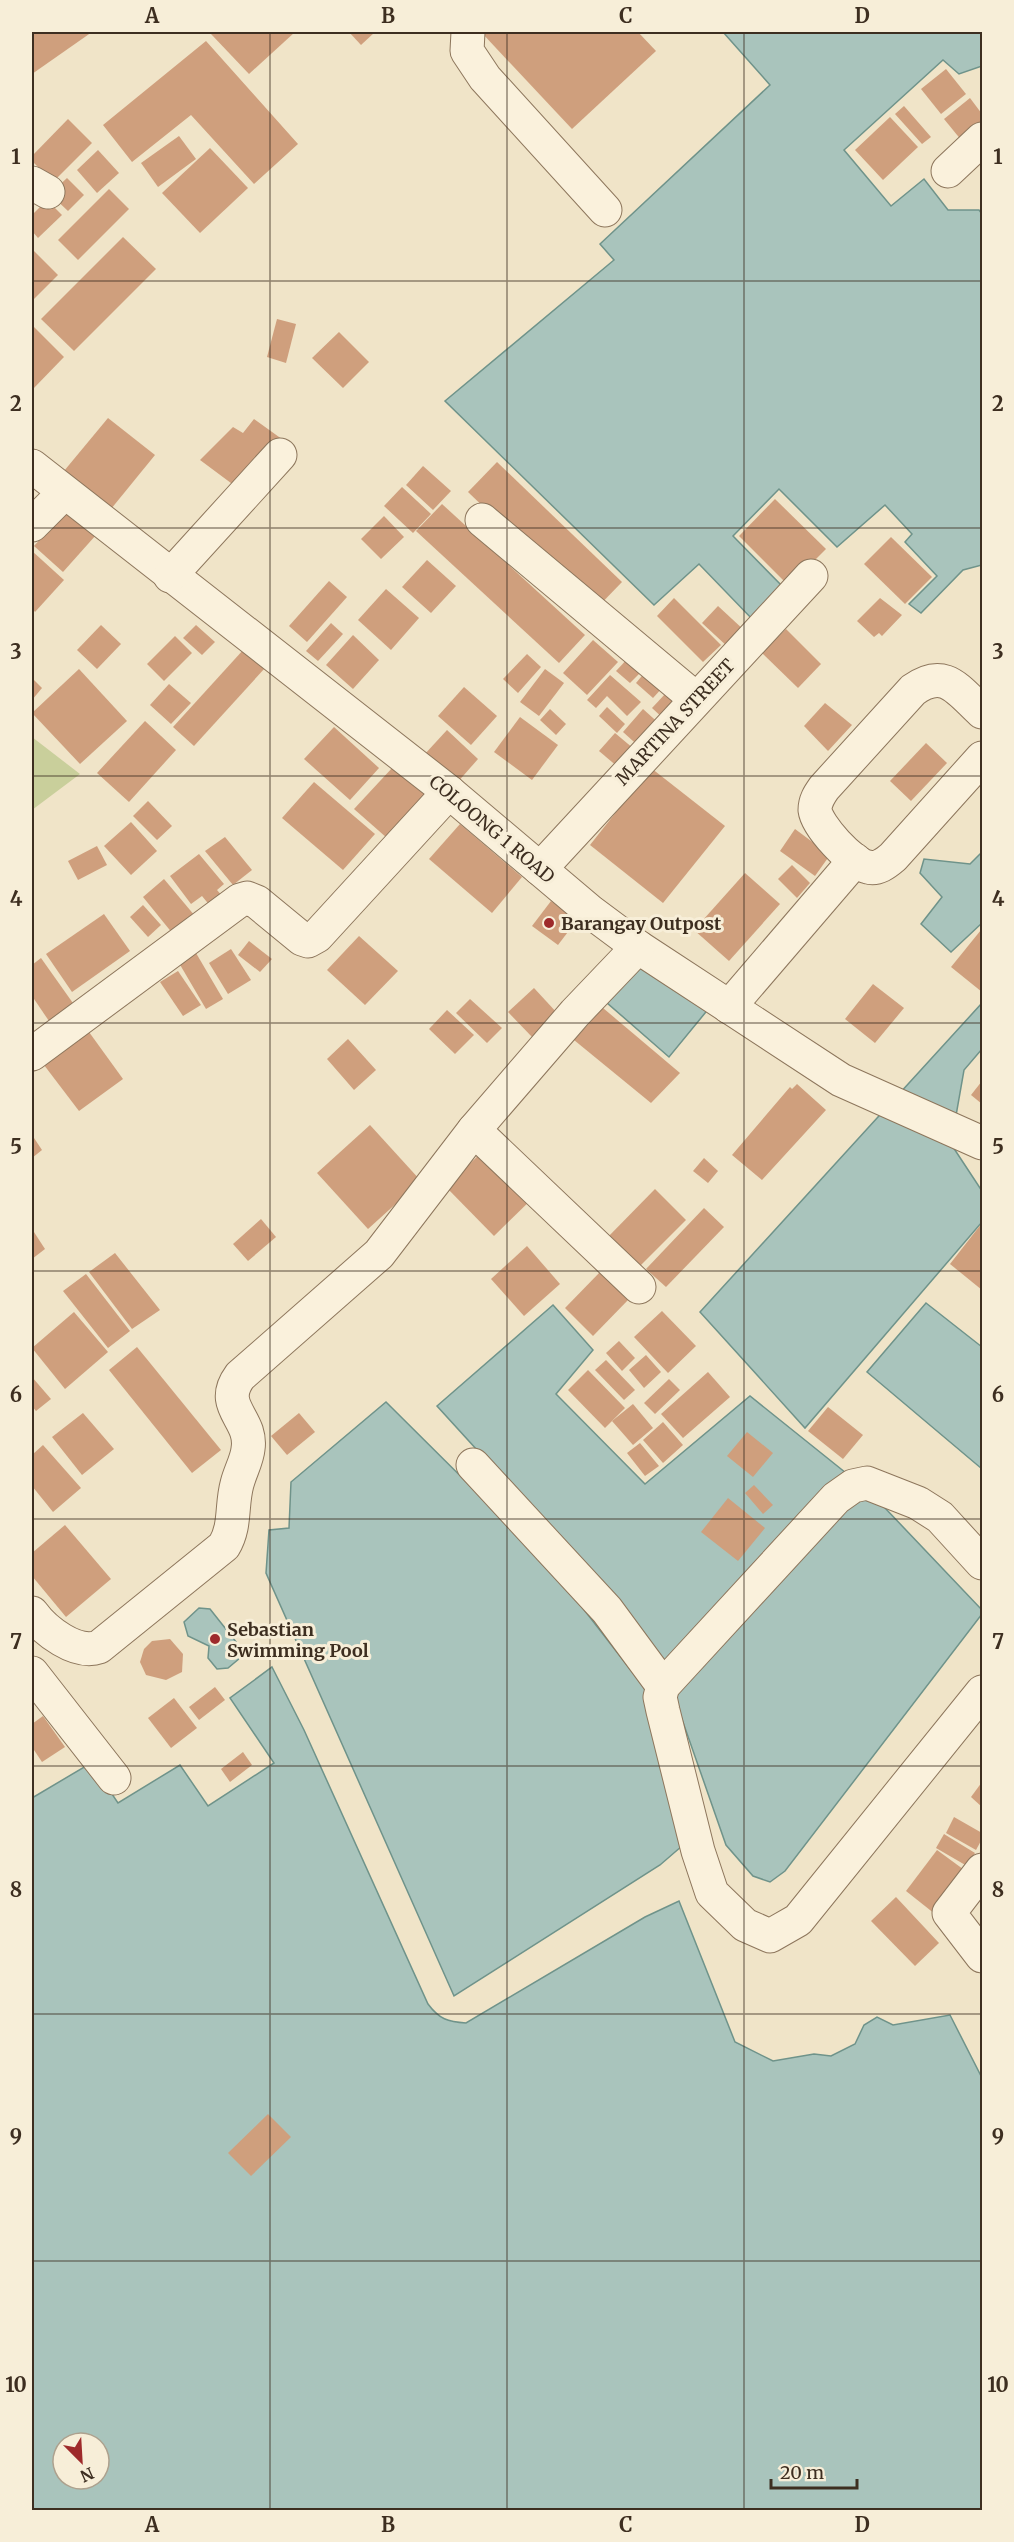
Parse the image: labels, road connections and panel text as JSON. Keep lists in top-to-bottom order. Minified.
{"streets":{"street":["MARTINA STREET","COLOONG 1 ROAD"]},"crossings":[["MARTINA STREET","COLOONG 1 ROAD"]],"places":["Barangay Outpost","Sebastian Swimming Pool"],"scale_bar":"20 m","north":"bottom right","grid":{"columns":["A","B","C","D"],"rows":["1","2","3","4","5","6","7","8","9","10"]}}
